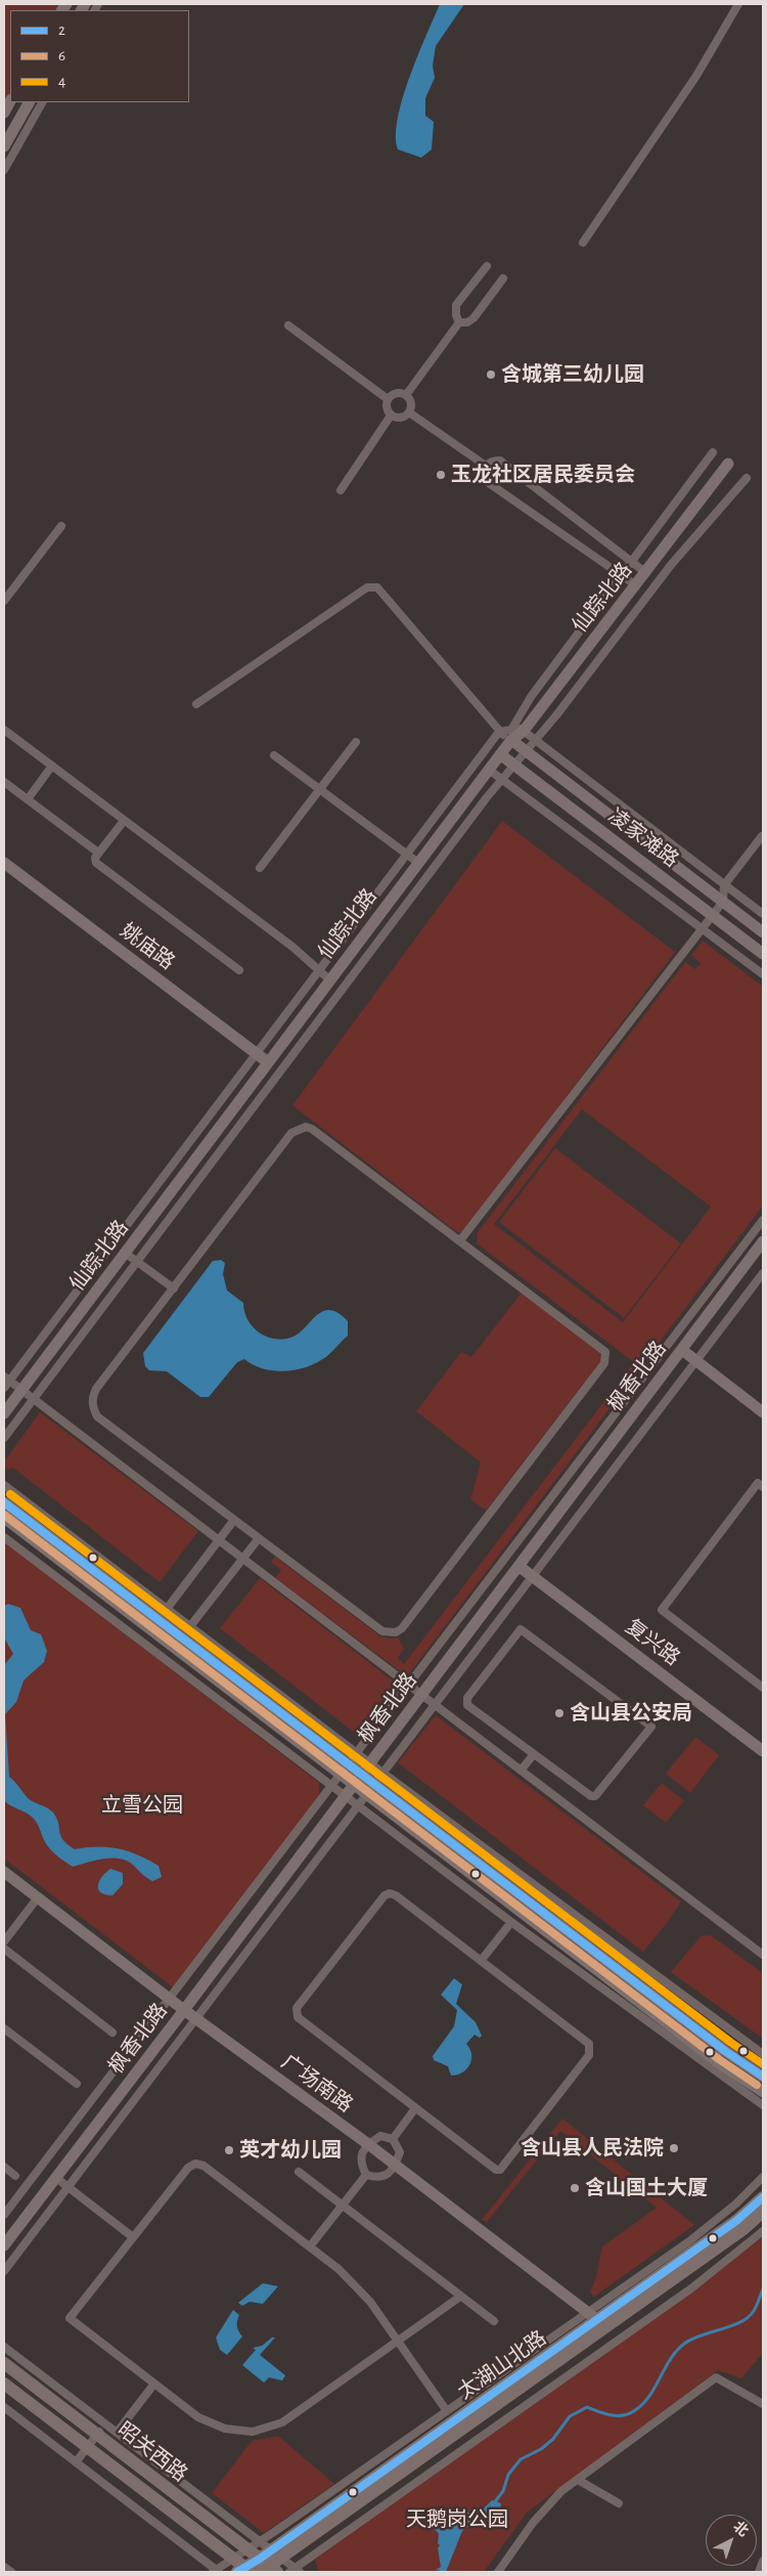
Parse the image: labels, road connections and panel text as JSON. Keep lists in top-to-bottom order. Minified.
{"streets":{"main road":["仙踪北路","凌家滩路","姚庙路","枫香北路","复兴路","广场南路","太湖山北路","昭关西路"]},"crossings":[["仙踪北路","凌家滩路"],["仙踪北路","姚庙路"],["枫香北路","复兴路"],["枫香北路","广场南路"],["广场南路","太湖山北路"],["太湖山北路","昭关西路"]],"parks":["立雪公园","天鹅岗公园"],"places":["含城第三幼儿园","玉龙社区居民委员会","含山县公安局","含山县人民法院","英才幼儿园","含山国土大厦"],"lines":["transit line 4","transit line 2","transit line 6"],"legend":["2","6","4"],"north":"top right"}
